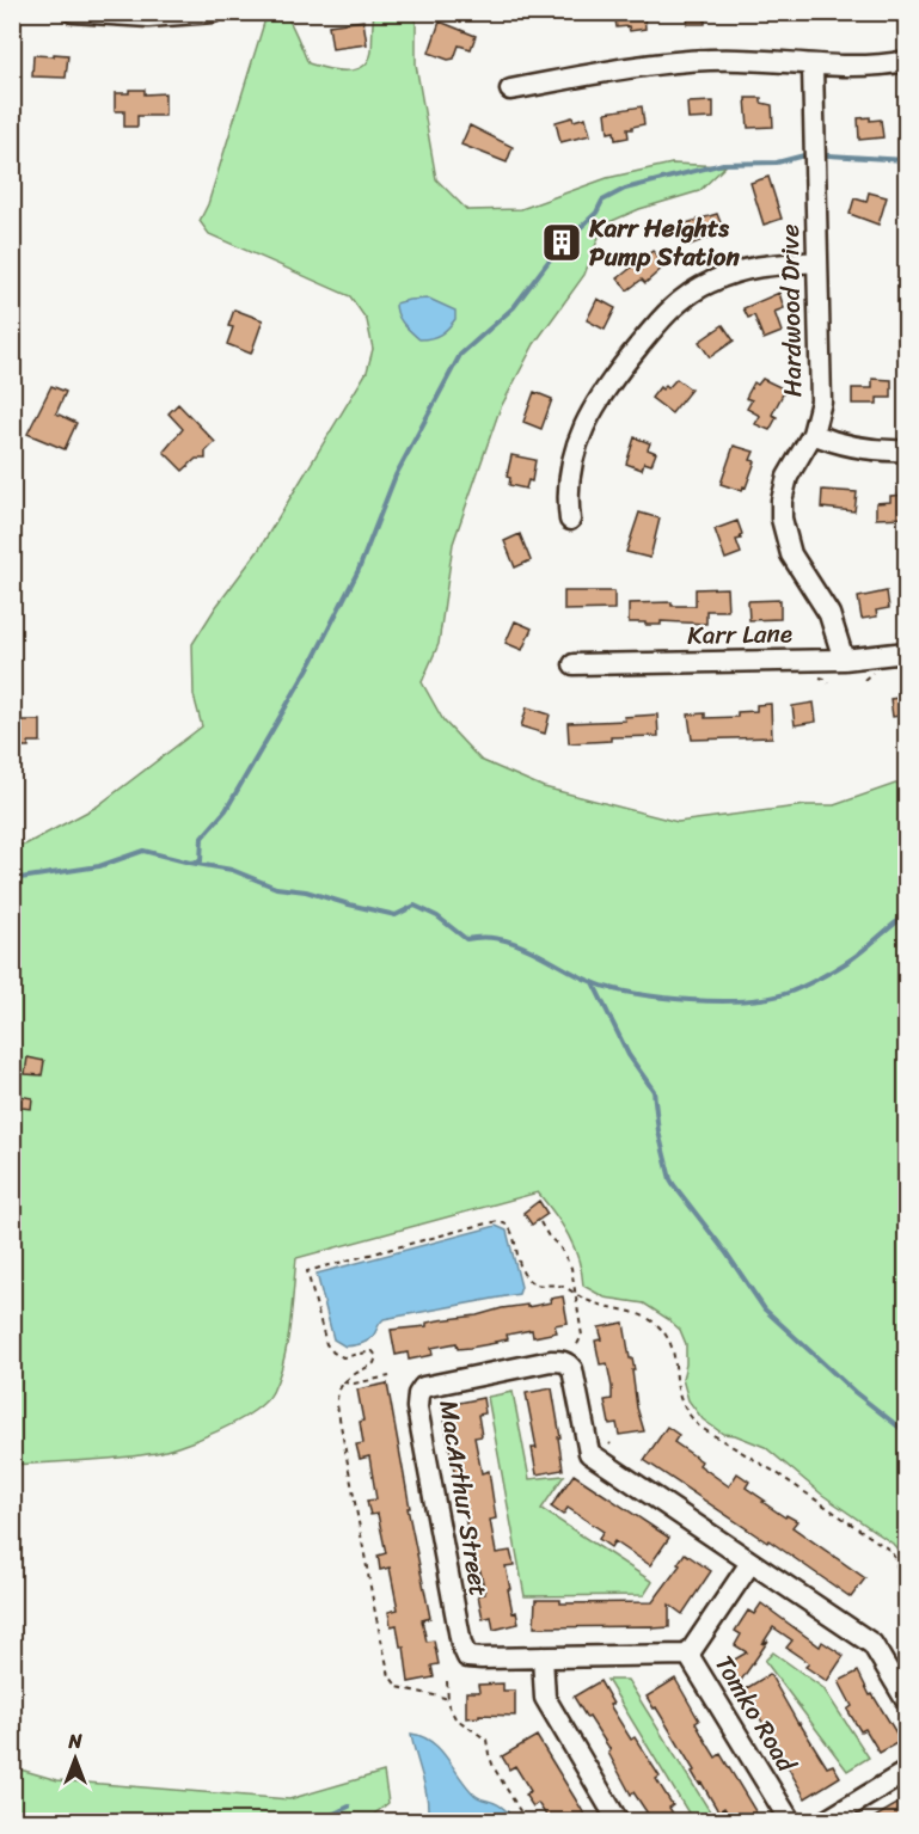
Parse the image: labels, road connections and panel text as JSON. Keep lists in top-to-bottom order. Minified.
{"streets":{"street":["Hardwood Drive","Karr Lane","MacArthur Street","Tomko Road"]},"crossings":[["Hardwood Drive","Karr Lane"],["MacArthur Street","Tomko Road"]],"places":{"building":["Karr Heights Pump Station"]},"north":"top"}
